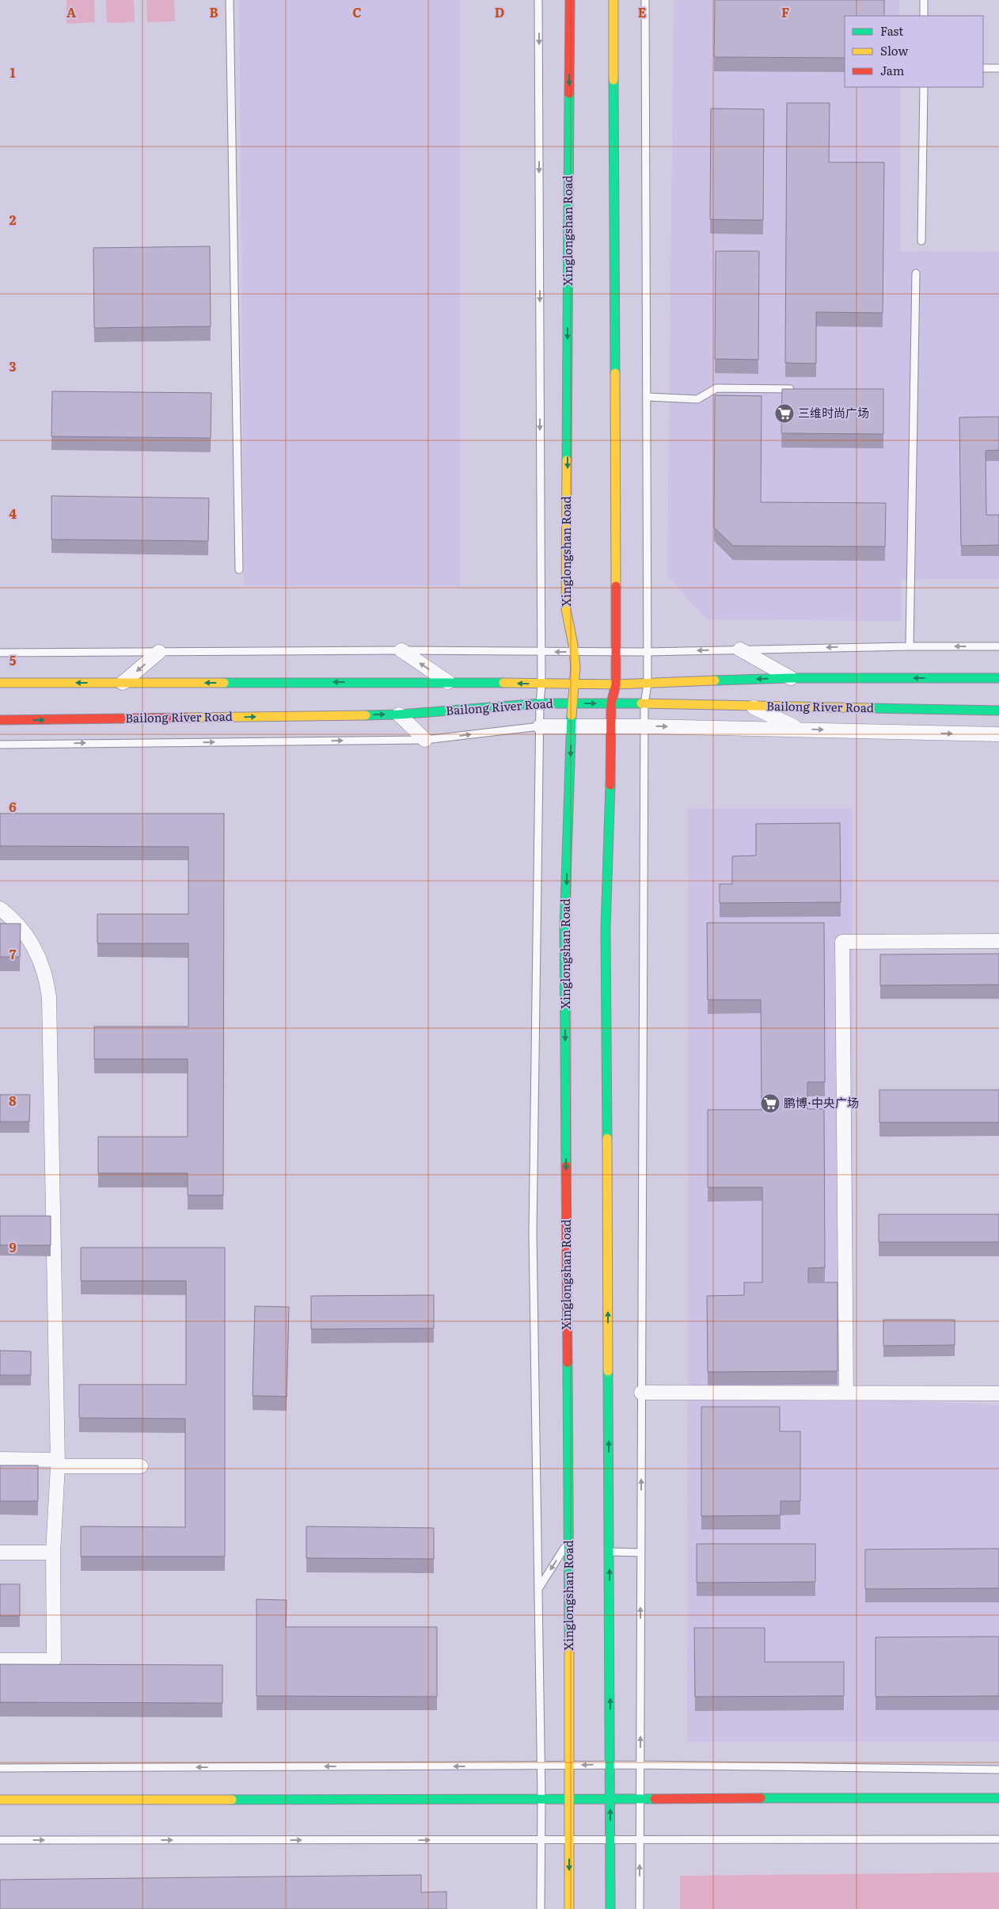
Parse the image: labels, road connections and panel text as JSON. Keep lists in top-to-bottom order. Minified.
{"streets":{"street":["Xinglongshan Road","Bailong River Road"]},"crossings":[["Xinglongshan Road","Bailong River Road"]],"places":{"supermarket":["三维时尚广场","鹏博·中央广场"]},"legend":["Fast","Slow","Jam"],"grid":{"columns":["A","B","C","D","E","F"],"rows":["1","2","3","4","5","6","7","8","9"]}}
